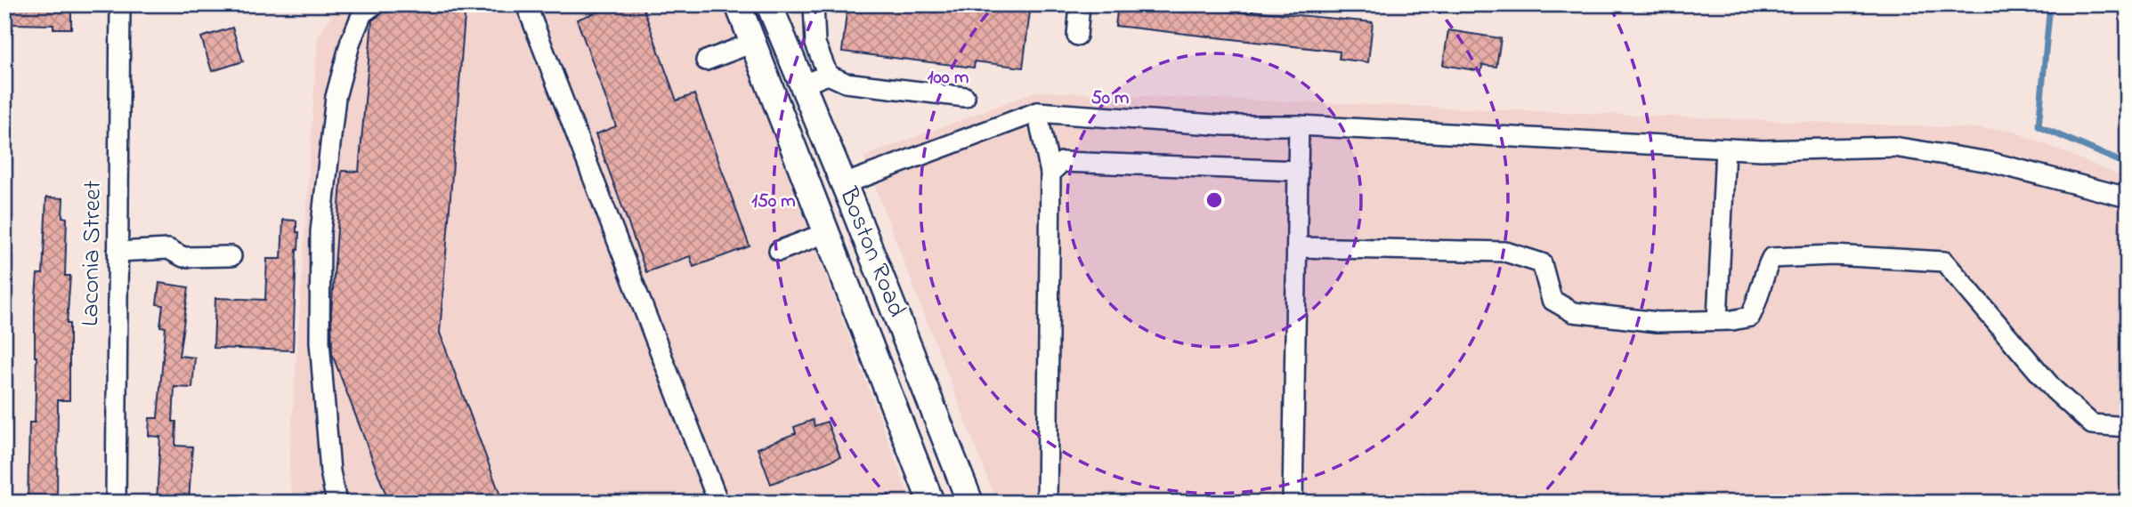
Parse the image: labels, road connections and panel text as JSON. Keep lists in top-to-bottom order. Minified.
{"streets":{"main road":["Boston Road"],"street":["Laconia Street"]},"rings":["100 m","50 m","150 m"]}
